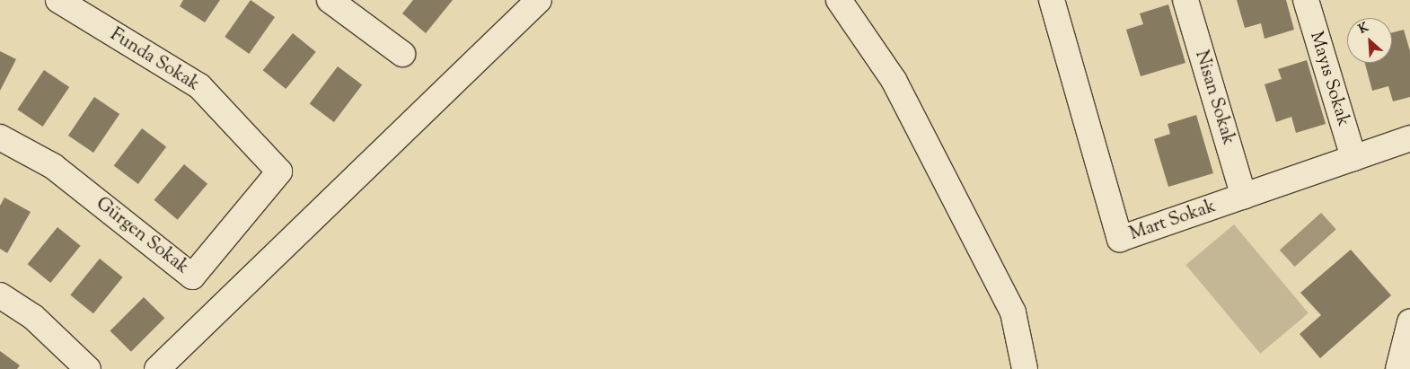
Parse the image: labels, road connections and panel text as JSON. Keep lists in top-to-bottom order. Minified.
{"streets":{"street":["Funda Sokak","Mayıs Sokak","Nisan Sokak","Mart Sokak","Gürgen Sokak"]},"crossings":[["Funda Sokak","Gürgen Sokak"],["Mayıs Sokak","Mart Sokak"],["Nisan Sokak","Mart Sokak"]],"north":"top left"}
